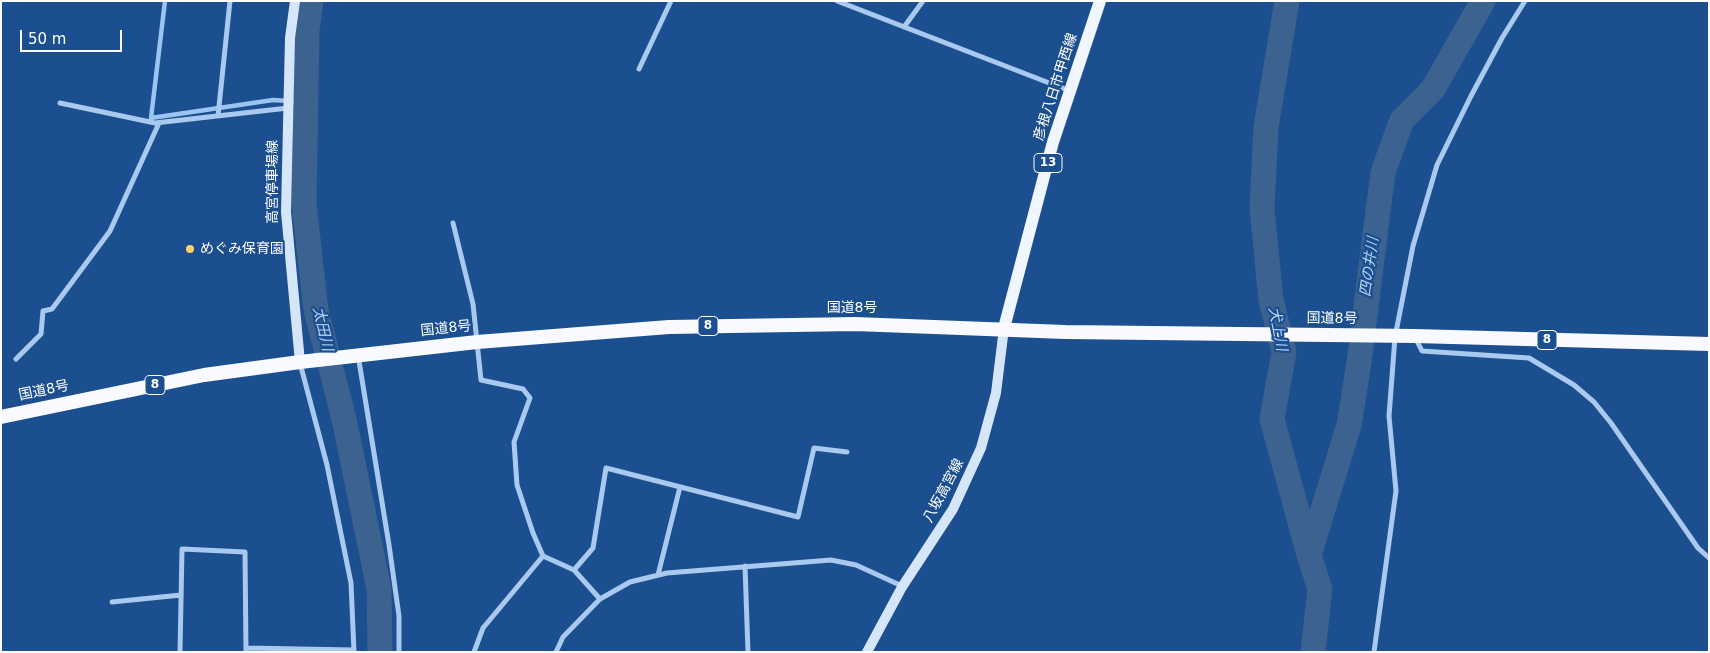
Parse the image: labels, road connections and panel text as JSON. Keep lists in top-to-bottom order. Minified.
{"streets":{"highway":["国道8号","8"],"main road":["彦根八日市甲西線","13","高宮停車場線","八坂高宮線"]},"crossings":[["彦根八日市甲西線","国道8号"],["彦根八日市甲西線","八坂高宮線"],["高宮停車場線","国道8号"],["国道8号","八坂高宮線"]],"water":["四の井川","太田川","犬上川"],"places":["めぐみ保育園"],"scale_bar":"50 m"}
